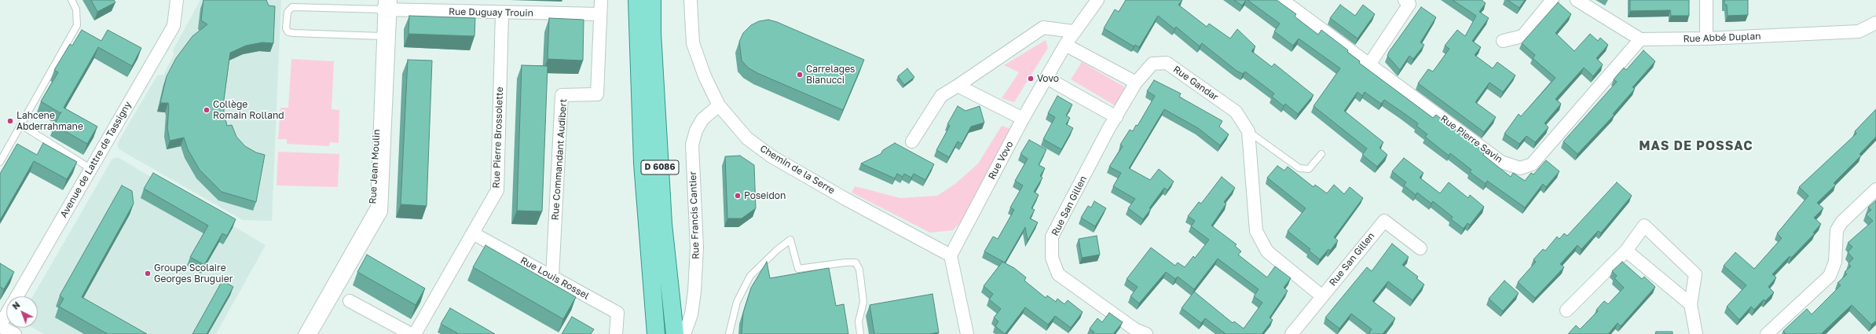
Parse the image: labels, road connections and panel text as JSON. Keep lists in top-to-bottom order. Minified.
{"streets":{"main road":["D 6086"],"street":["Rue Duguay Trouin","Rue Abbé Duplan","Rue Gandar","Rue Pierre Brossolette","Rue Pierre Savin","Avenue de Lattre de Tassigny","Rue Commandant Audibert","Rue Vovo","Rue Jean Moulin","Chemin de la Serre","Rue San Gillen","Rue Francis Cantier","Rue Louis Rossel"]},"crossings":[["Rue Duguay Trouin","Rue Pierre Brossolette"],["Rue Duguay Trouin","Rue Commandant Audibert"],["Rue Duguay Trouin","Rue Jean Moulin"],["Rue Abbé Duplan","Rue Pierre Savin"],["Rue Gandar","Rue San Gillen"],["Rue Pierre Brossolette","Rue Louis Rossel"],["Rue Commandant Audibert","Rue Louis Rossel"],["Rue Vovo","Chemin de la Serre"],["Chemin de la Serre","Rue Francis Cantier"]],"districts":["MAS DE POSSAC"],"places":["Carrelages Bianucci","Vovo","Collège Romain Rolland","Lahcene Abderrahmane","Poseidon","Groupe Scolaire Georges Bruguier"],"north":"top left"}
